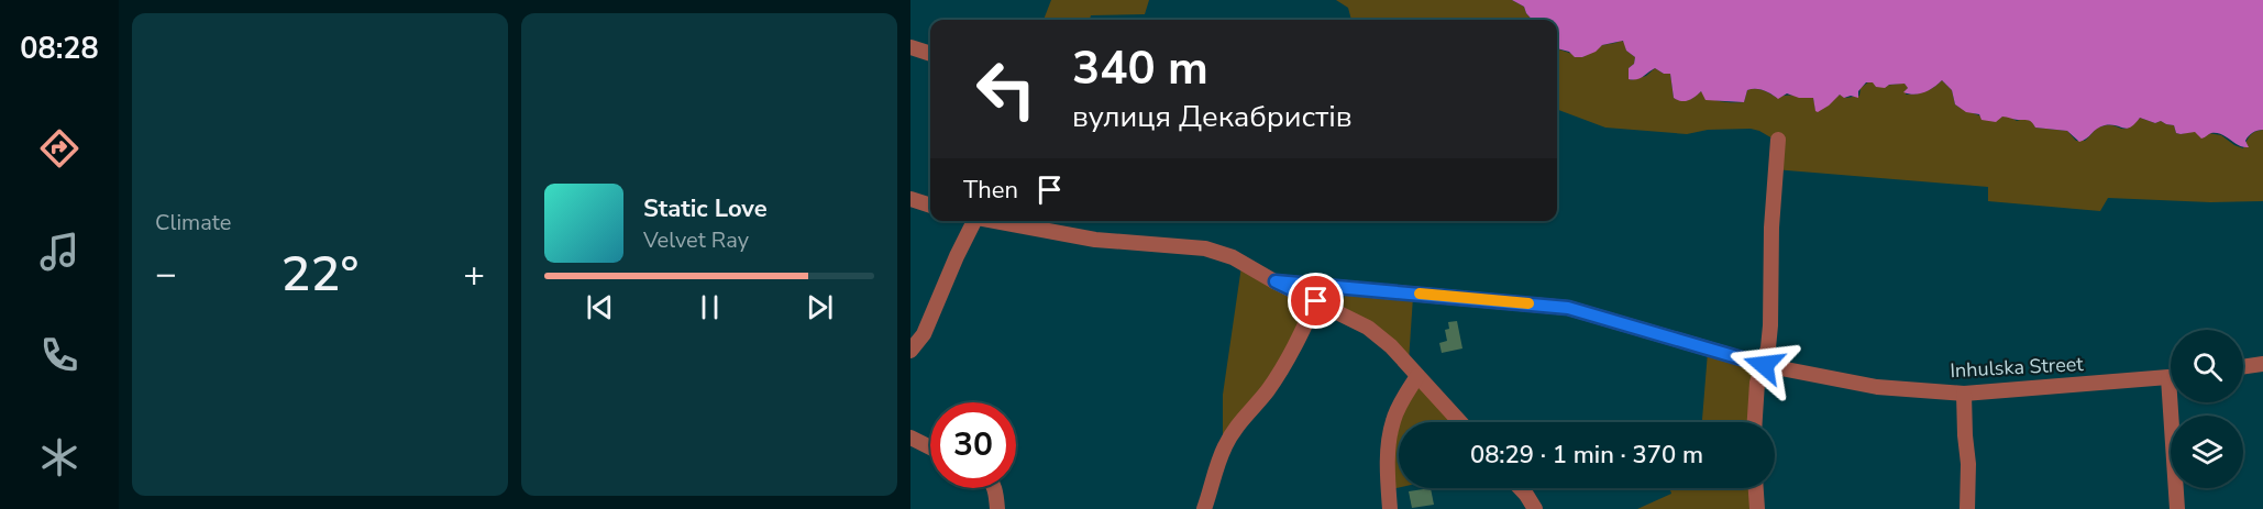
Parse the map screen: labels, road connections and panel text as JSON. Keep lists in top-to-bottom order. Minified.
{"streets":{"street":["Inhulska Street"]},"page":{"tabs":"08:28","tile":"Climate","turn":["340 m","вулиця Декабристів"],"then":"Then","song":["Static Love","Velvet Ray"],"heat":["−","22°","+"],"limit":"30","trip":"08:29 · 1 min · 370 m"}}
